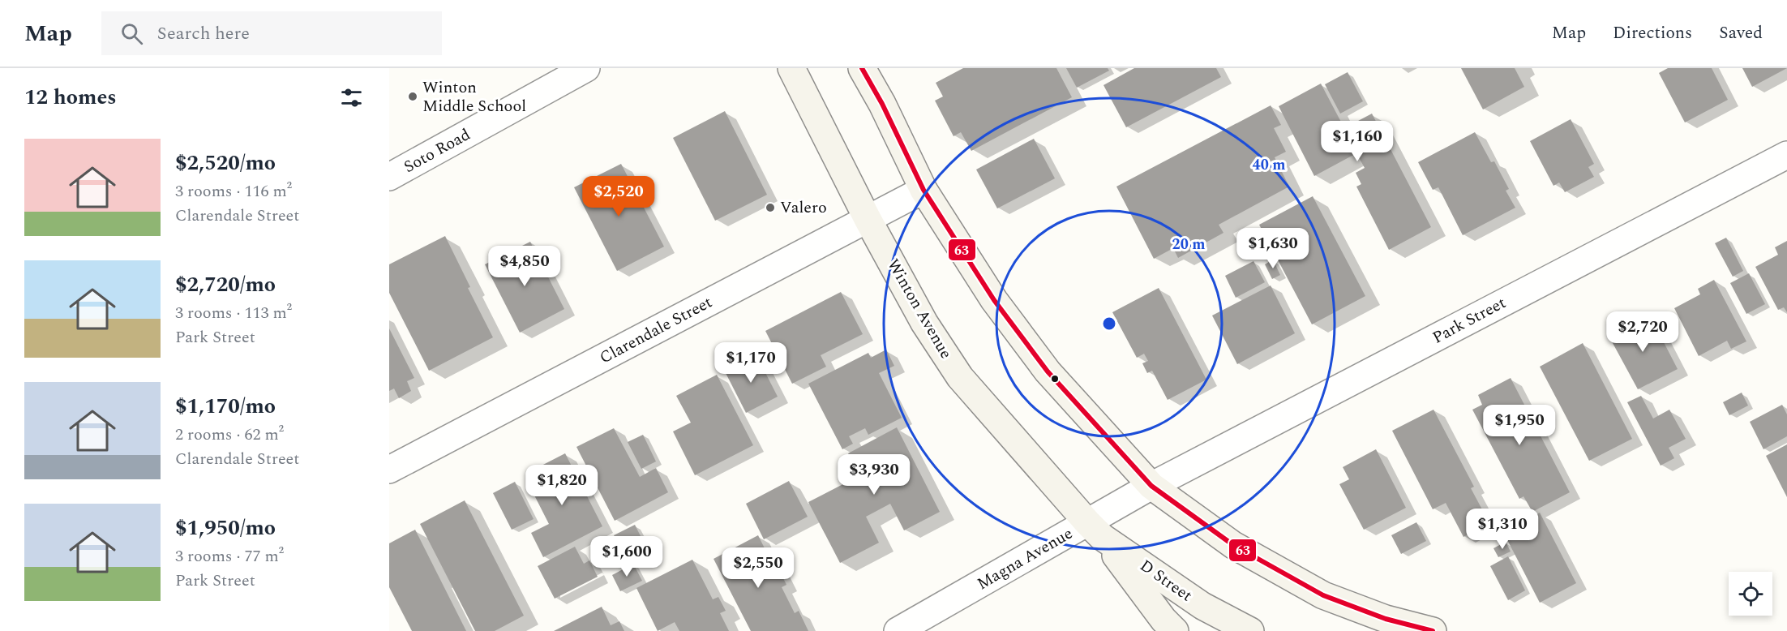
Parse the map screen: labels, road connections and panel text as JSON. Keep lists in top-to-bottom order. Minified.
{"streets":{"main road":["Winton Avenue","D Street"],"street":["Soto Road","Park Street","Clarendale Street","Magna Avenue"]},"crossings":[["Winton Avenue","Clarendale Street"],["Winton Avenue","Magna Avenue"],["Winton Avenue","D Street"],["Park Street","Magna Avenue"],["Magna Avenue","D Street"]],"places":["Winton Middle School","Valero"],"lines":["transit line 63"],"page":{"header":"Map","search":"Search here","nav":["Map","Directions","Saved"],"heading":"12 homes","price":["$1,160","$2,520","$1,630","$4,850","$2,720","$1,170","$1,950","$3,930","$1,820","$1,310","$1,600","$2,550"],"list":[{"name":"$2,520/mo","note":"3 rooms · 116 m² · Clarendale Street"},{"name":"$2,720/mo","note":"3 rooms · 113 m² · Park Street"},{"name":"$1,170/mo","note":"2 rooms · 62 m² · Clarendale Street"},{"name":"$1,950/mo","note":"3 rooms · 77 m² · Park Street"}]},"rings":["40 m","20 m"]}
